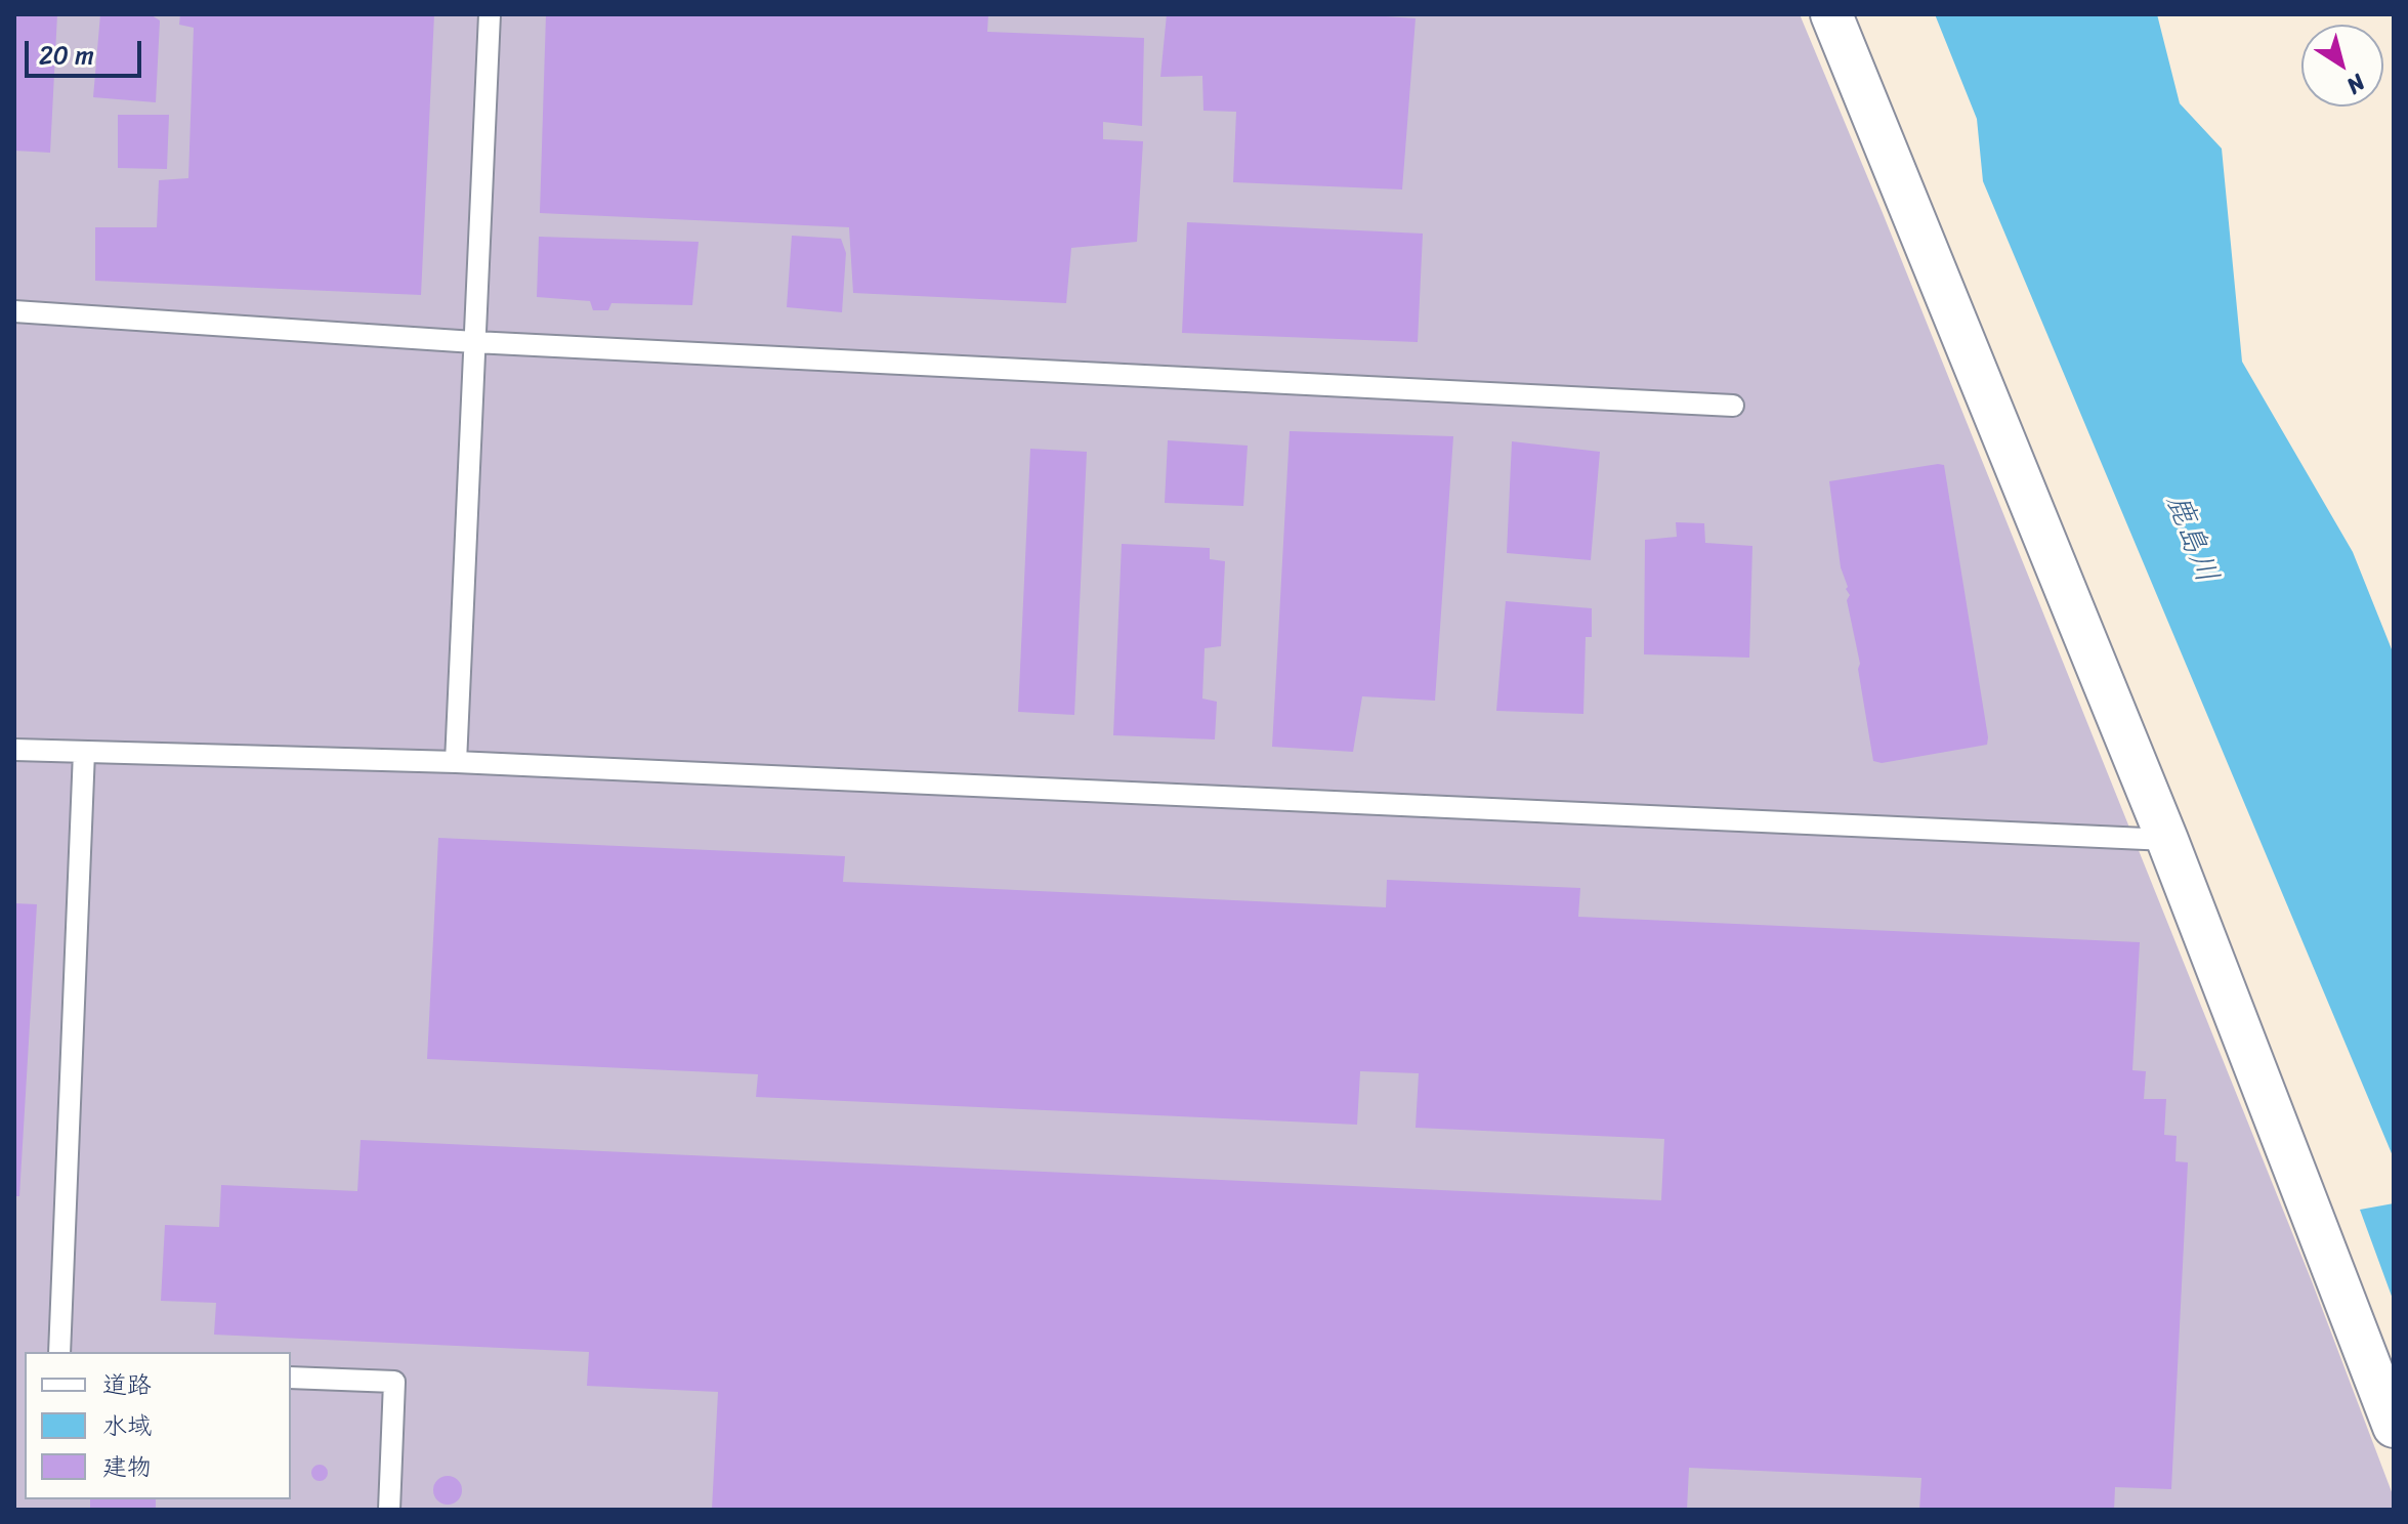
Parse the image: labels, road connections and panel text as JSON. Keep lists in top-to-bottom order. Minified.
{"water":["鹿島川"],"legend":["道路","水域","建物"],"scale_bar":"20 m","north":"bottom right"}
